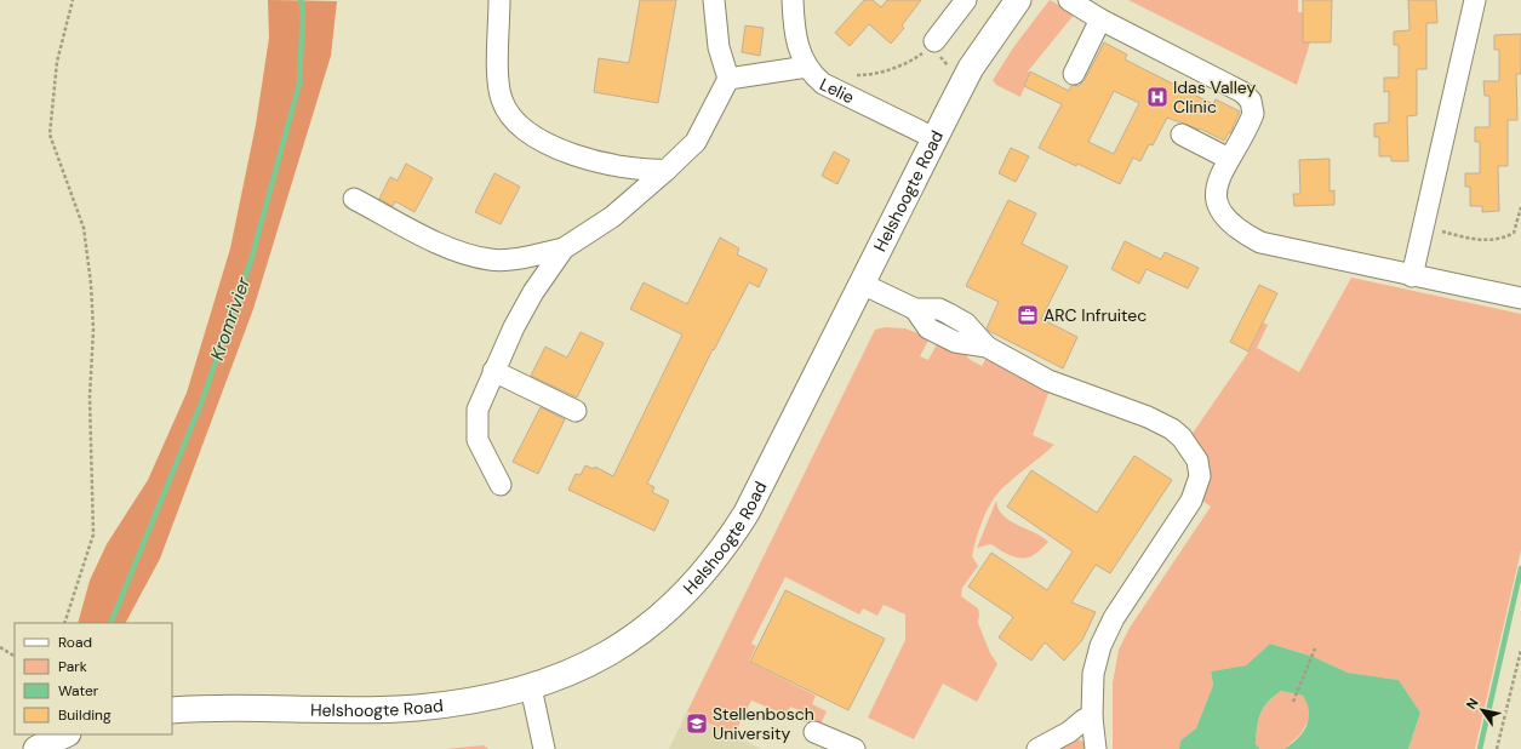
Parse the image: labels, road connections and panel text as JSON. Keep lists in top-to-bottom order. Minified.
{"streets":{"main road":["Helshoogte Road"],"street":["Lelie"]},"crossings":[["Lelie","Helshoogte Road"]],"water":["Kromrivier"],"places":{"hospital":["Idas Valley Clinic"],"office":["ARC Infruitec"],"school or university":["Stellenbosch University"]},"legend":["Road","Park","Water","Building"],"north":"top left"}
